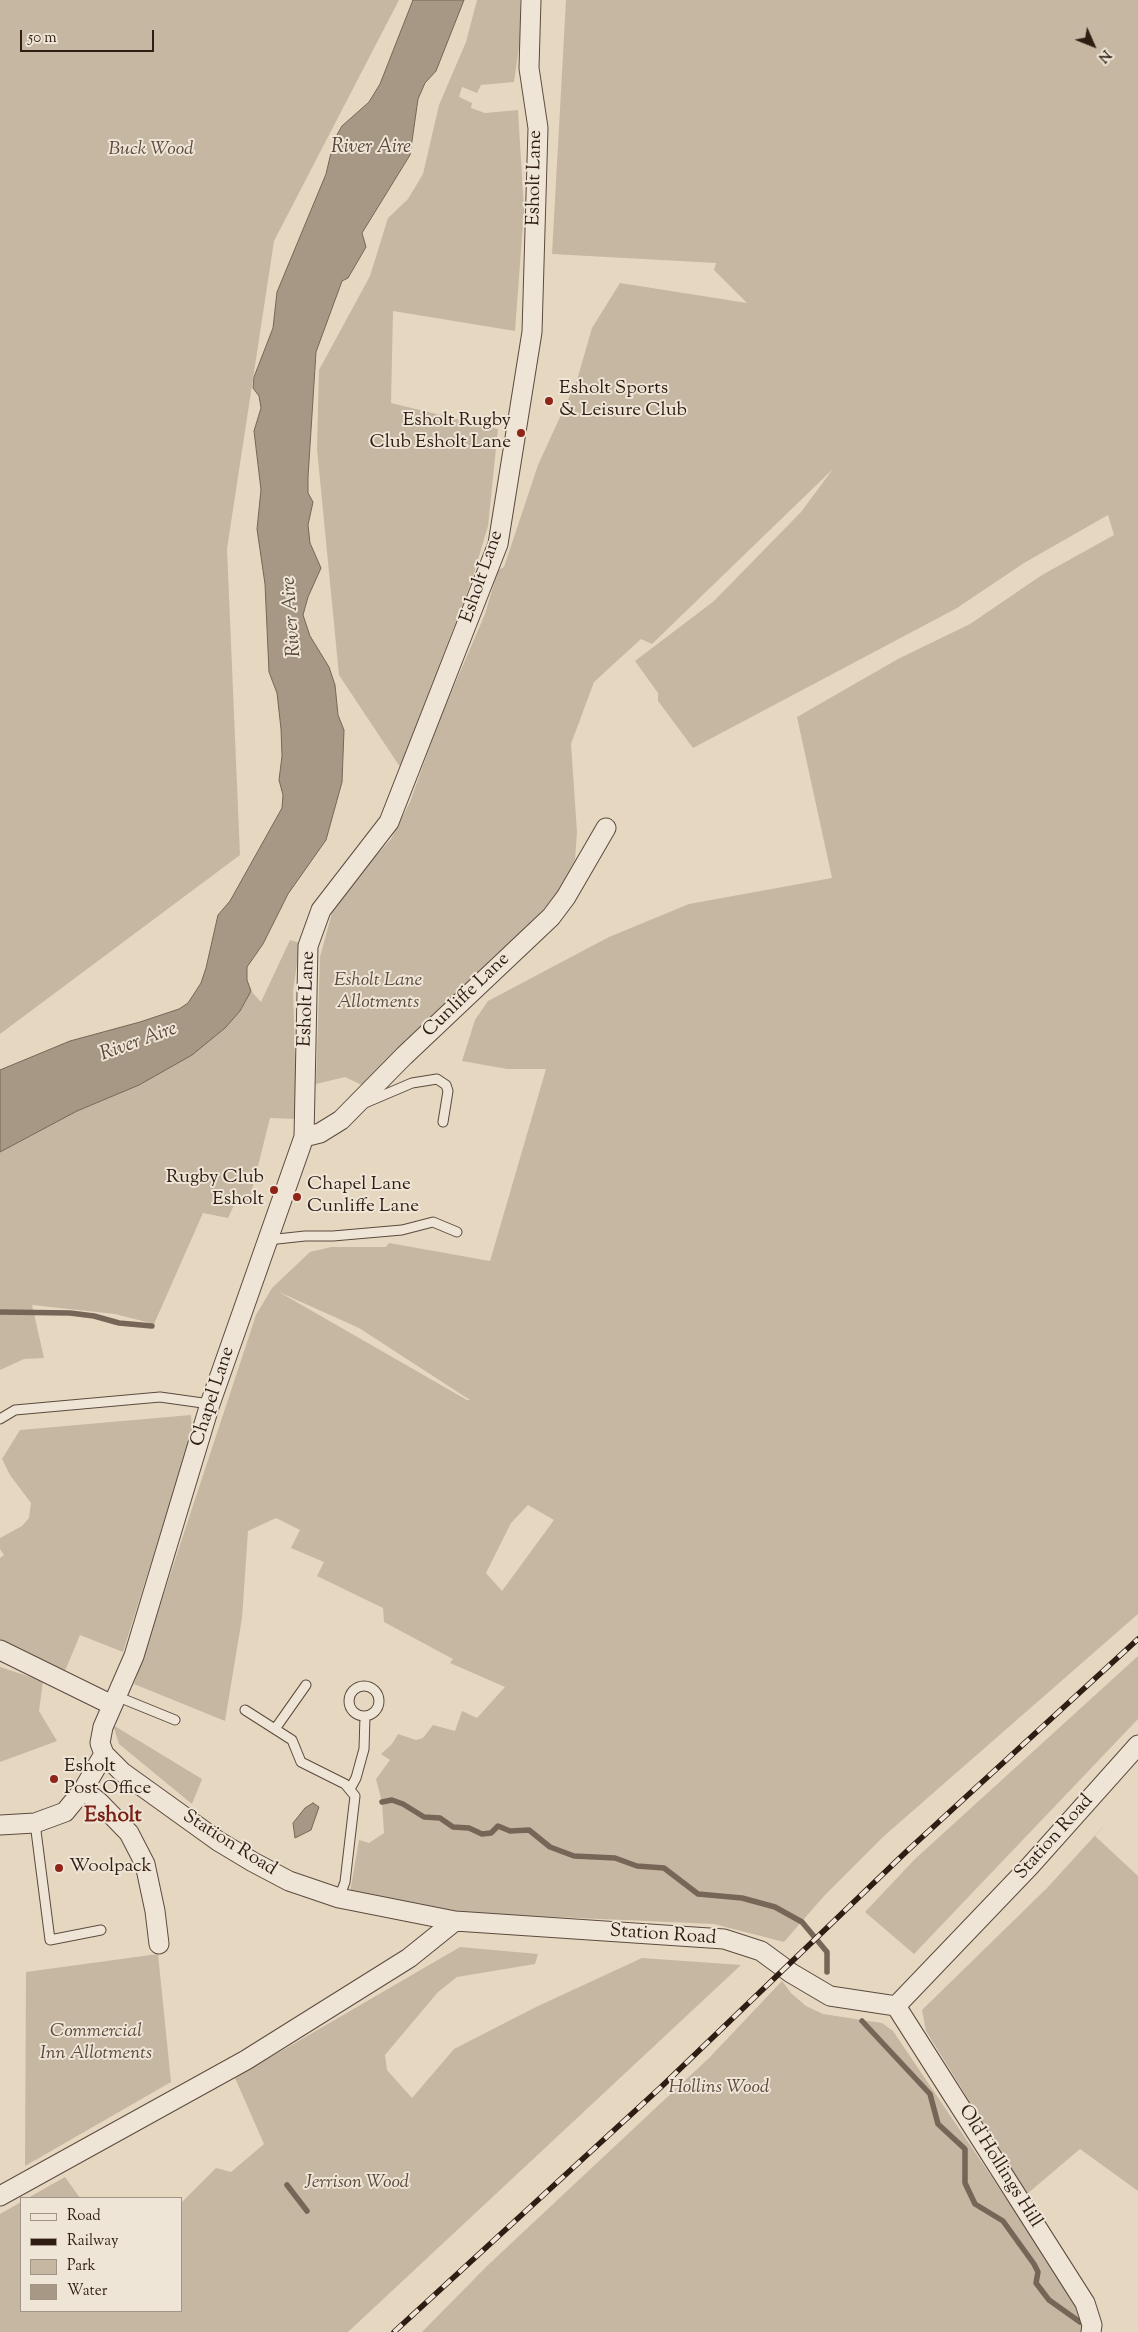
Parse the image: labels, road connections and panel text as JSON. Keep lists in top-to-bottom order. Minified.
{"streets":{"street":["Esholt Lane","Cunliffe Lane","Chapel Lane","Station Road","Old Hollings Hill"]},"crossings":[["Esholt Lane","Chapel Lane"],["Cunliffe Lane","Chapel Lane"],["Chapel Lane","Station Road"],["Station Road","Old Hollings Hill"]],"districts":["Esholt"],"water":["River Aire"],"parks":["Buck Wood","Esholt Lane Allotments","Commercial Inn Allotments","Hollins Wood","Jerrison Wood"],"places":["Esholt Sports & Leisure Club","Esholt Rugby Club Esholt Lane","Rugby Club Esholt","Chapel Lane Cunliffe Lane","Esholt Post Office","Woolpack"],"legend":["Road","Railway","Park","Water"],"scale_bar":"50 m","north":"bottom right"}
